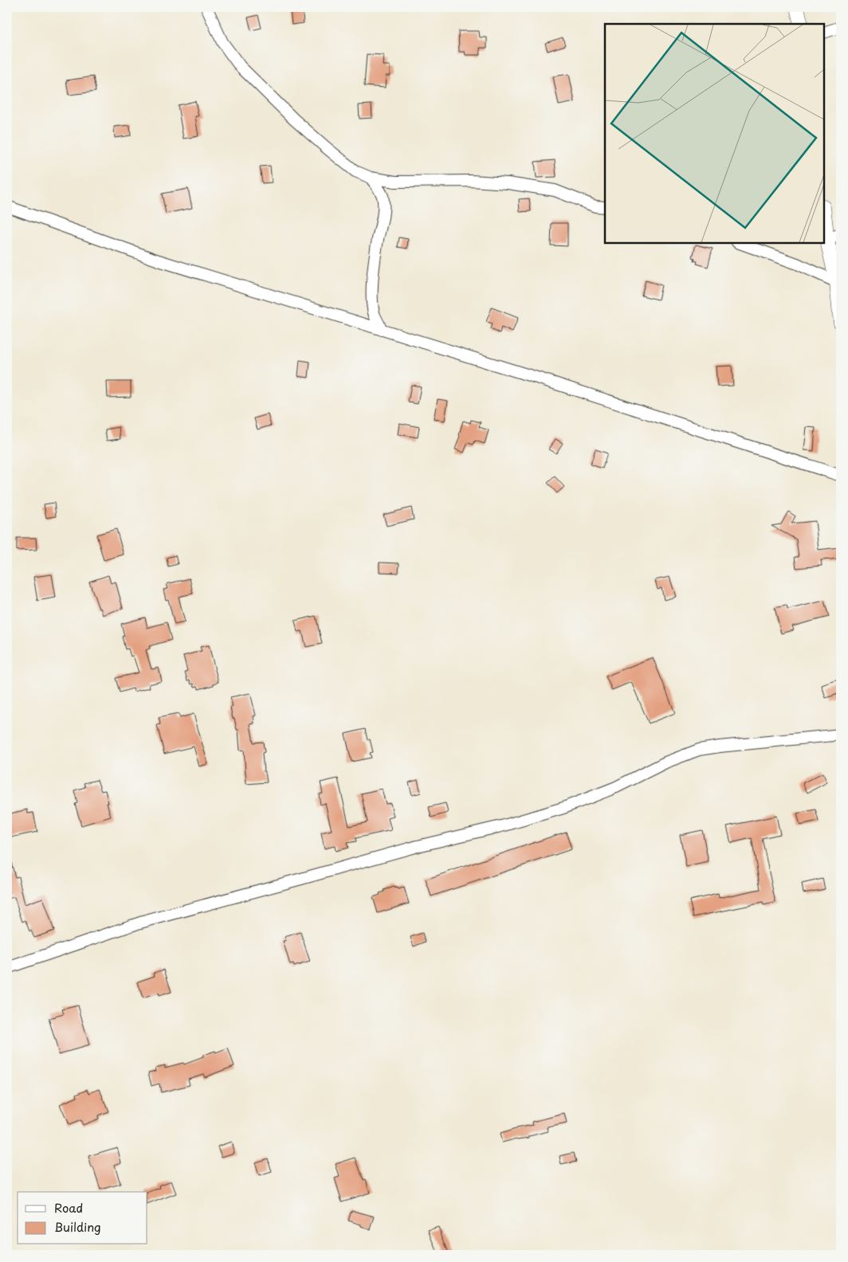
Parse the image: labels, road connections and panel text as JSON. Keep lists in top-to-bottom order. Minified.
{"legend":["Road","Building"]}
